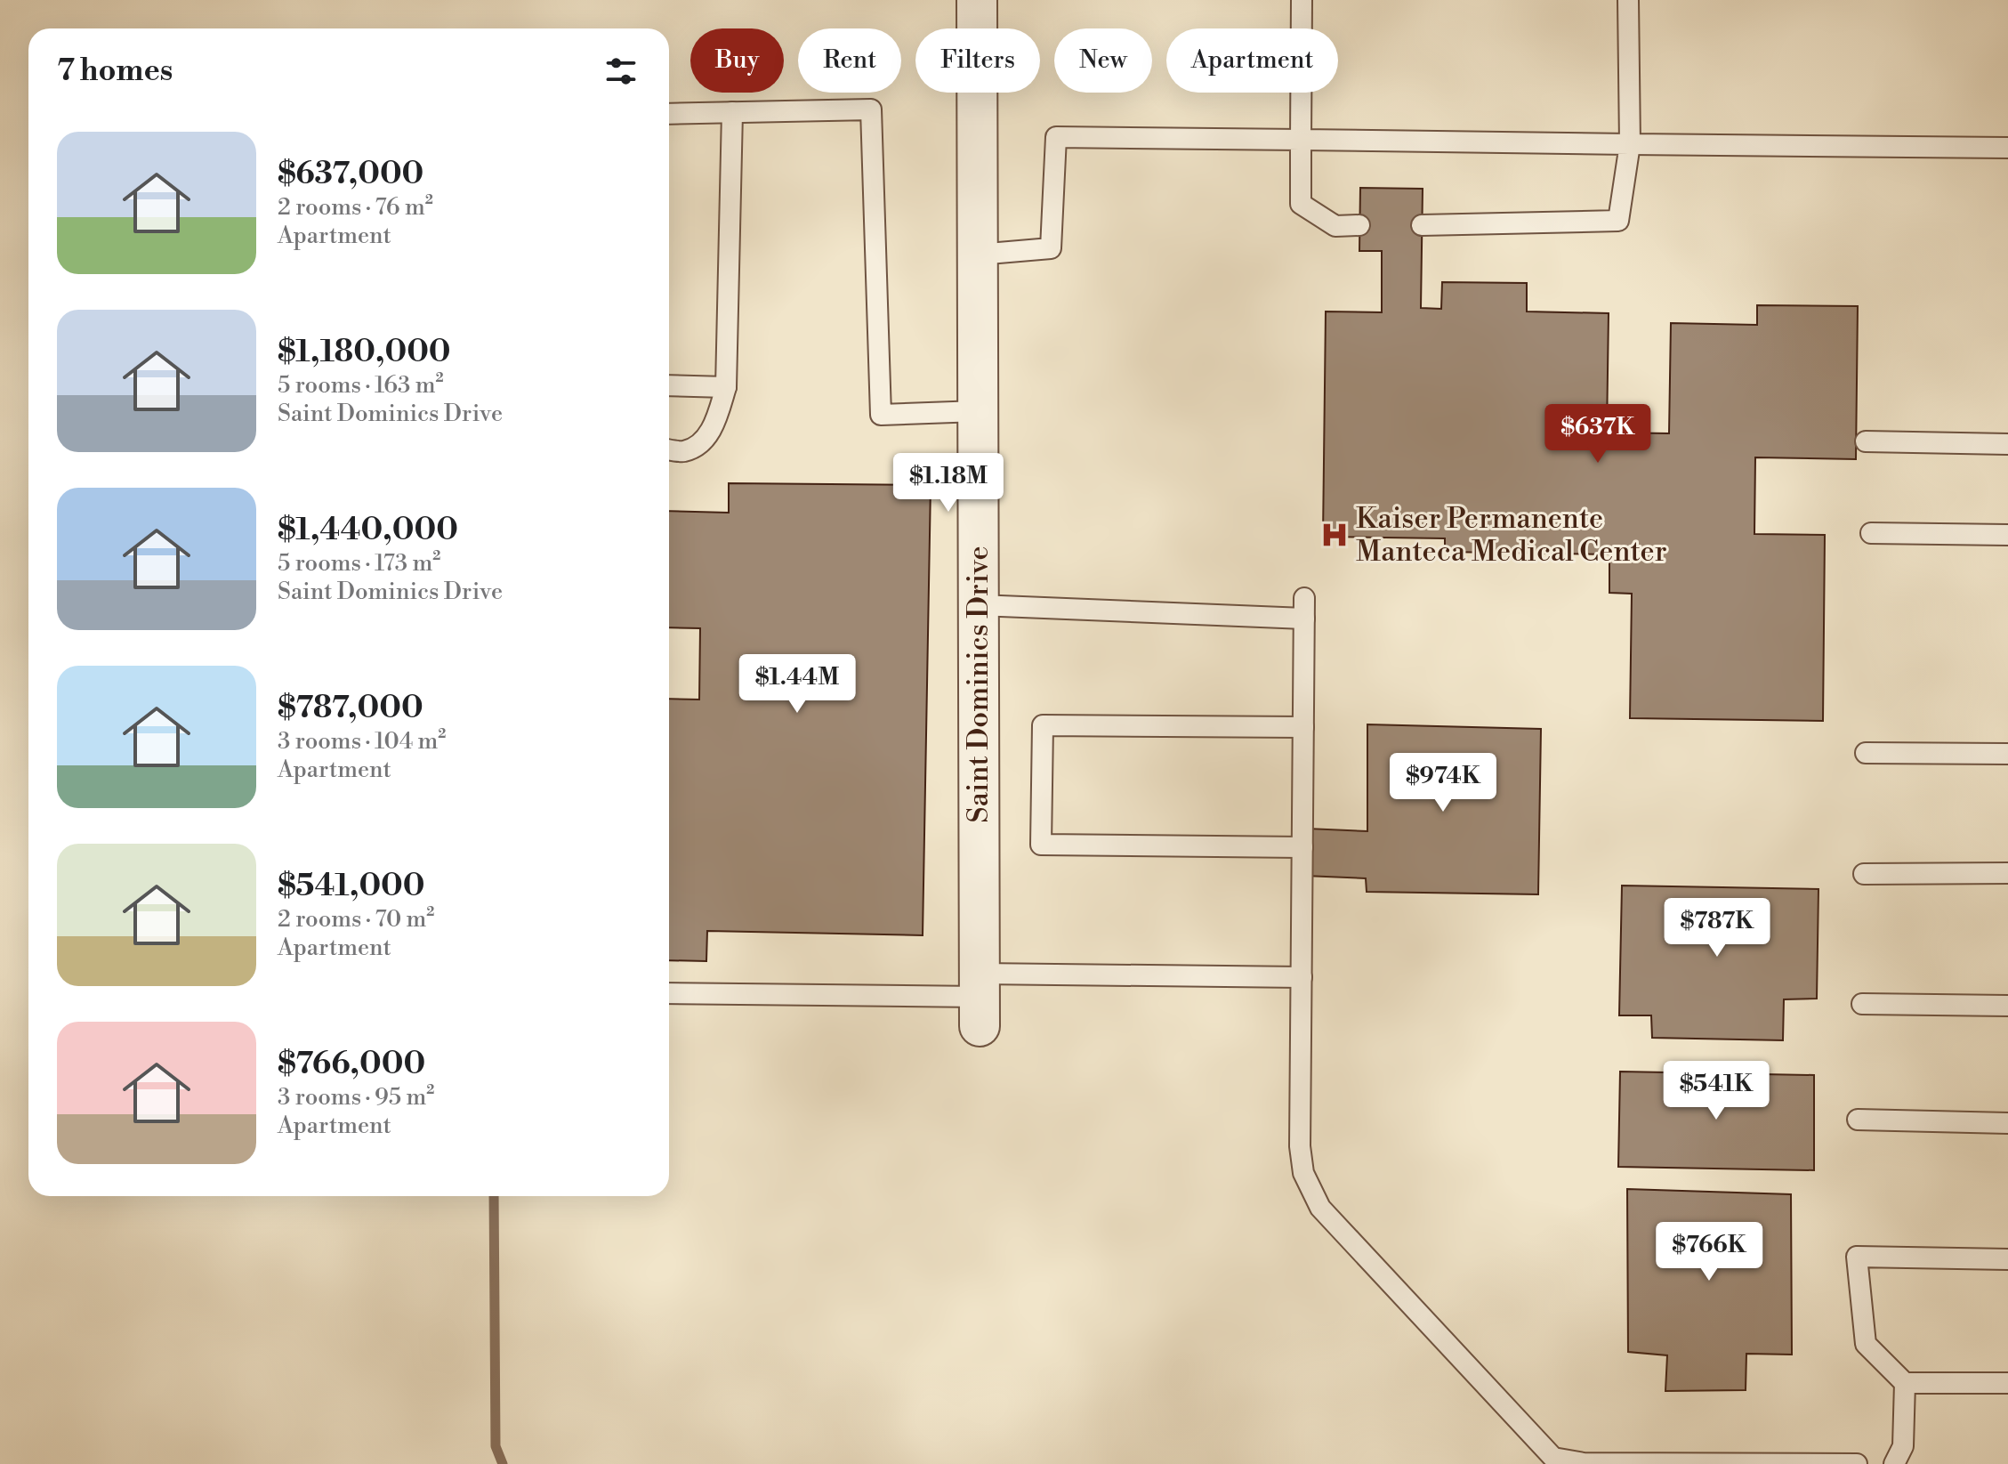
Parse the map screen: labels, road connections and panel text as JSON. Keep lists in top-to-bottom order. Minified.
{"streets":{"street":["Saint Dominics Drive"]},"places":{"hospital":["Kaiser Permanente Manteca Medical Center"]},"page":{"chip":["Buy","Rent","Filters","New","Apartment"],"heading":"7 homes","list":[{"name":"$637,000","note":"2 rooms · 76 m² · Apartment"},{"name":"$1,180,000","note":"5 rooms · 163 m² · Saint Dominics Drive"},{"name":"$1,440,000","note":"5 rooms · 173 m² · Saint Dominics Drive"},{"name":"$787,000","note":"3 rooms · 104 m² · Apartment"},{"name":"$541,000","note":"2 rooms · 70 m² · Apartment"},{"name":"$766,000","note":"3 rooms · 95 m² · Apartment"}],"price":["$637K","$1.18M","$1.44M","$974K","$787K","$541K","$766K"]}}
